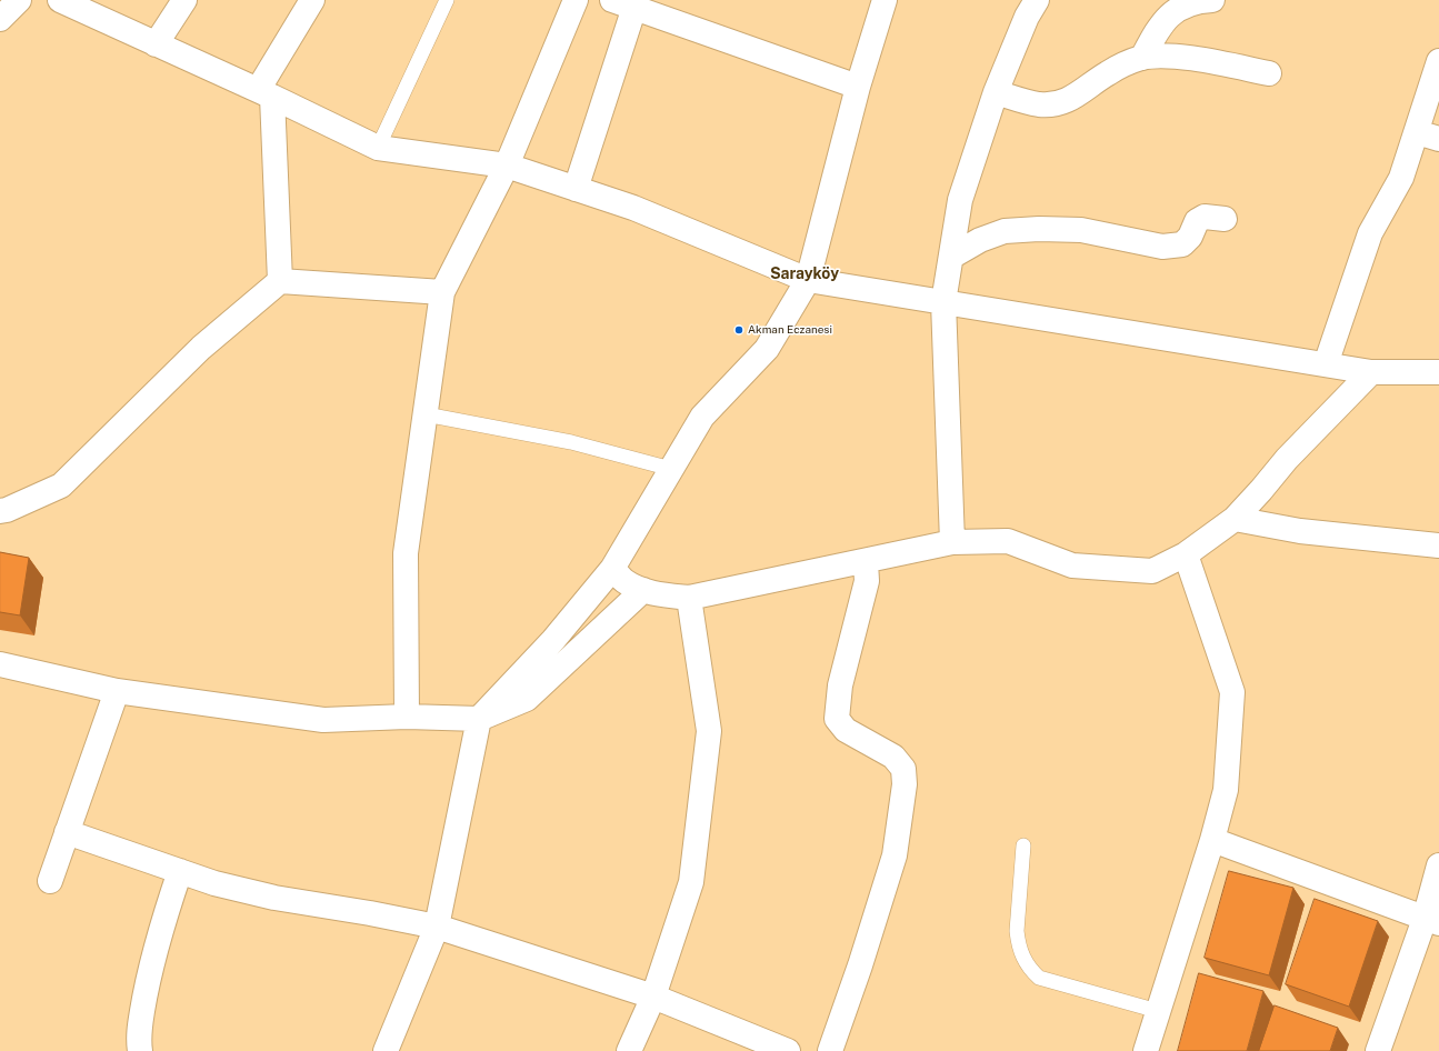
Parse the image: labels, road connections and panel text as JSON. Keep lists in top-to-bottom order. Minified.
{"districts":["Sarayköy"],"places":["Akman Eczanesi"]}
